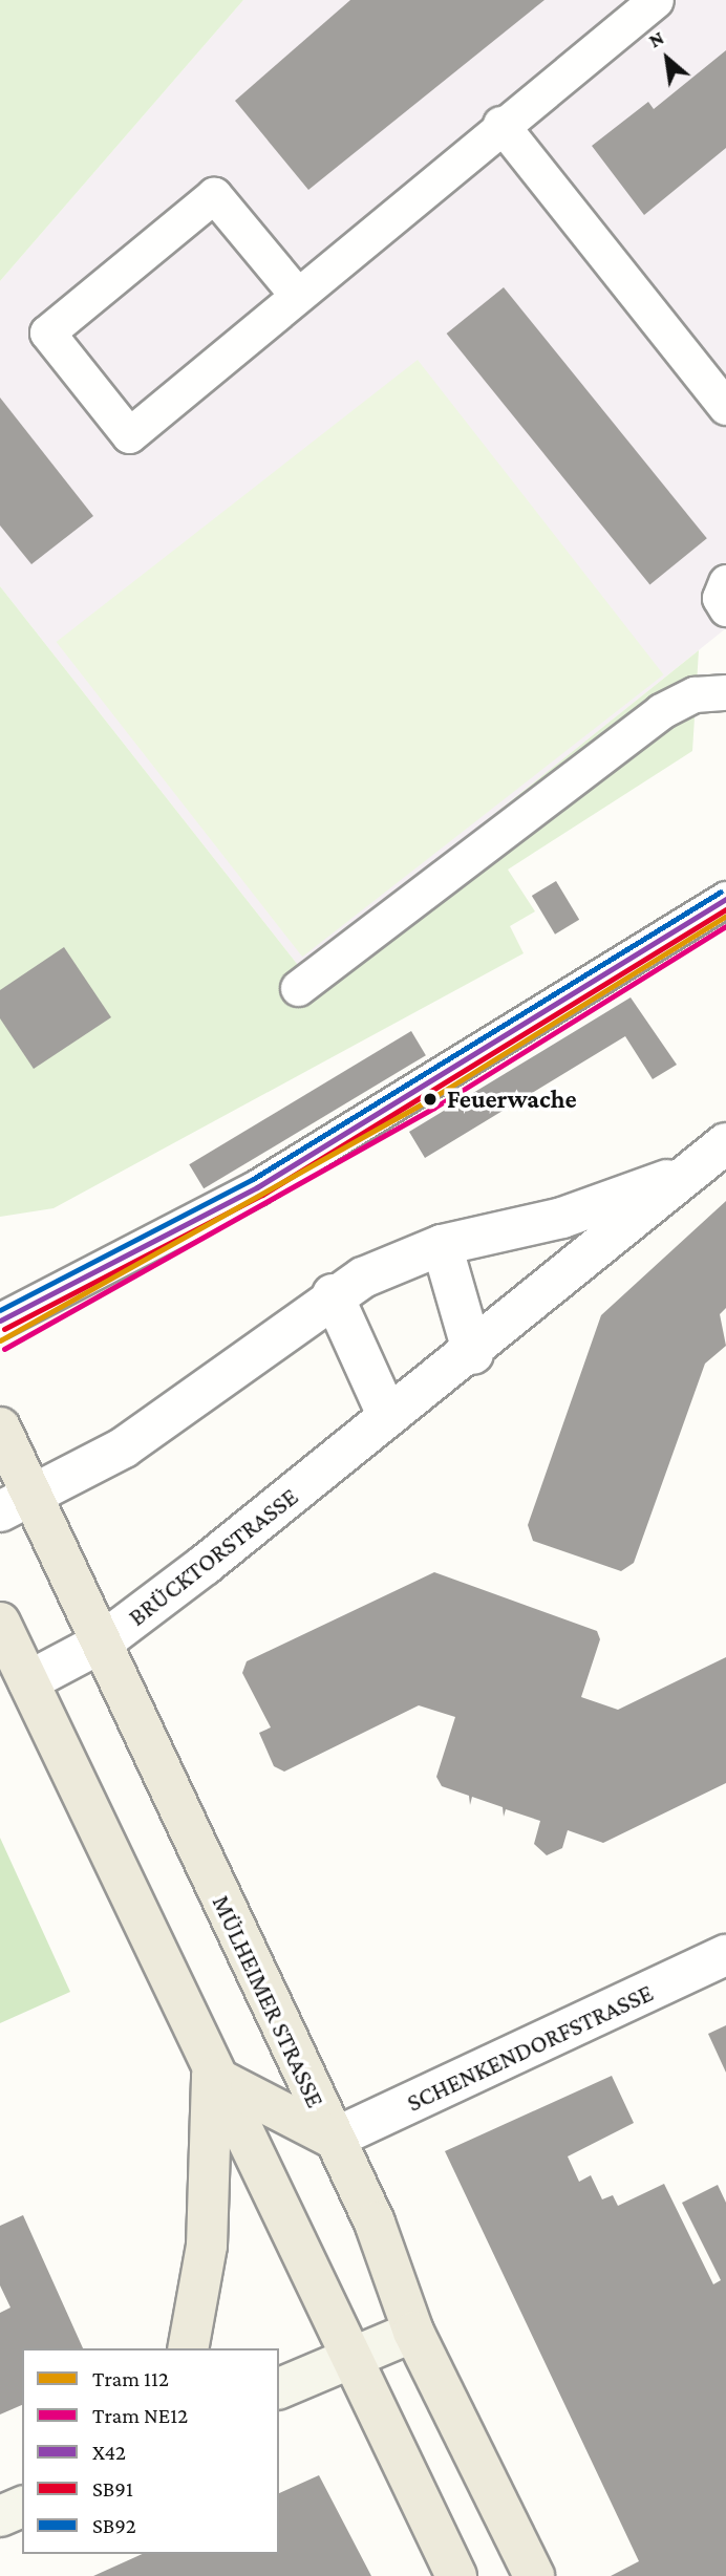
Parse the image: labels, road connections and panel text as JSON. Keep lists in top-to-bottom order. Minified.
{"streets":{"main road":["MÜLHEIMER STRASSE"],"street":["BRÜCKTORSTRASSE","SCHENKENDORFSTRASSE"]},"crossings":[["BRÜCKTORSTRASSE","MÜLHEIMER STRASSE"],["MÜLHEIMER STRASSE","SCHENKENDORFSTRASSE"]],"places":["Feuerwache"],"lines":["transit line SB92","transit line X42","transit line SB91","tram line 112","tram line NE12"],"legend":["Tram 112","Tram NE12","X42","SB91","SB92"],"north":"top left"}
